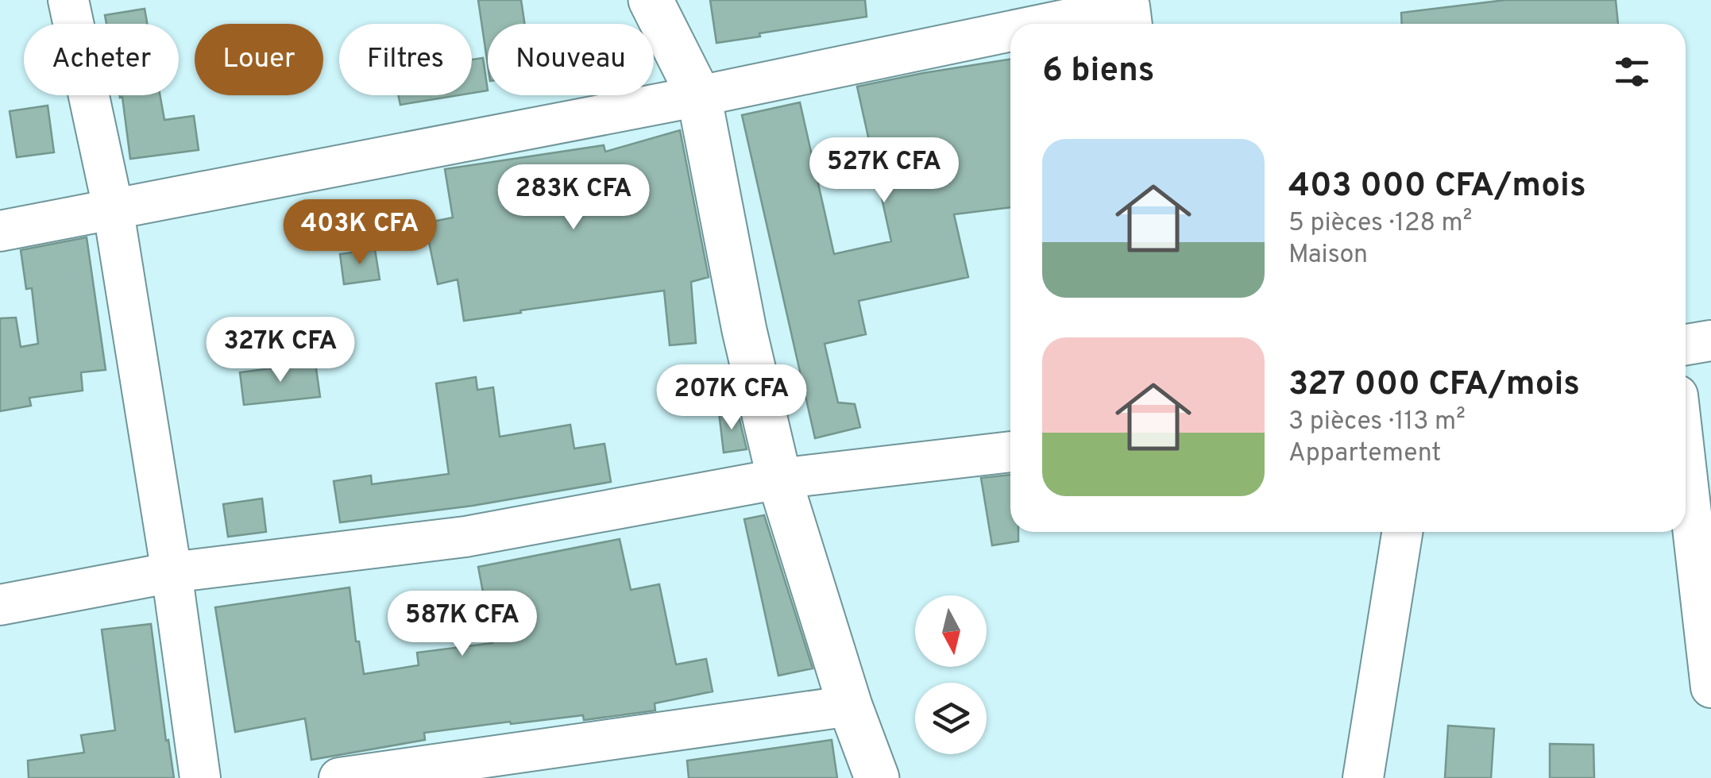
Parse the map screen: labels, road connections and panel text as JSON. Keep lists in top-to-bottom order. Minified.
{"north":"bottom","page":{"chip":["Acheter","Louer","Filtres","Nouveau"],"heading":"6 biens","list":[{"name":"403 000 CFA/mois","note":"5 pièces · 128 m² · Maison"},{"name":"327 000 CFA/mois","note":"3 pièces · 113 m² · Appartement"}],"price":["527K CFA","283K CFA","403K CFA","327K CFA","207K CFA","587K CFA"]}}
